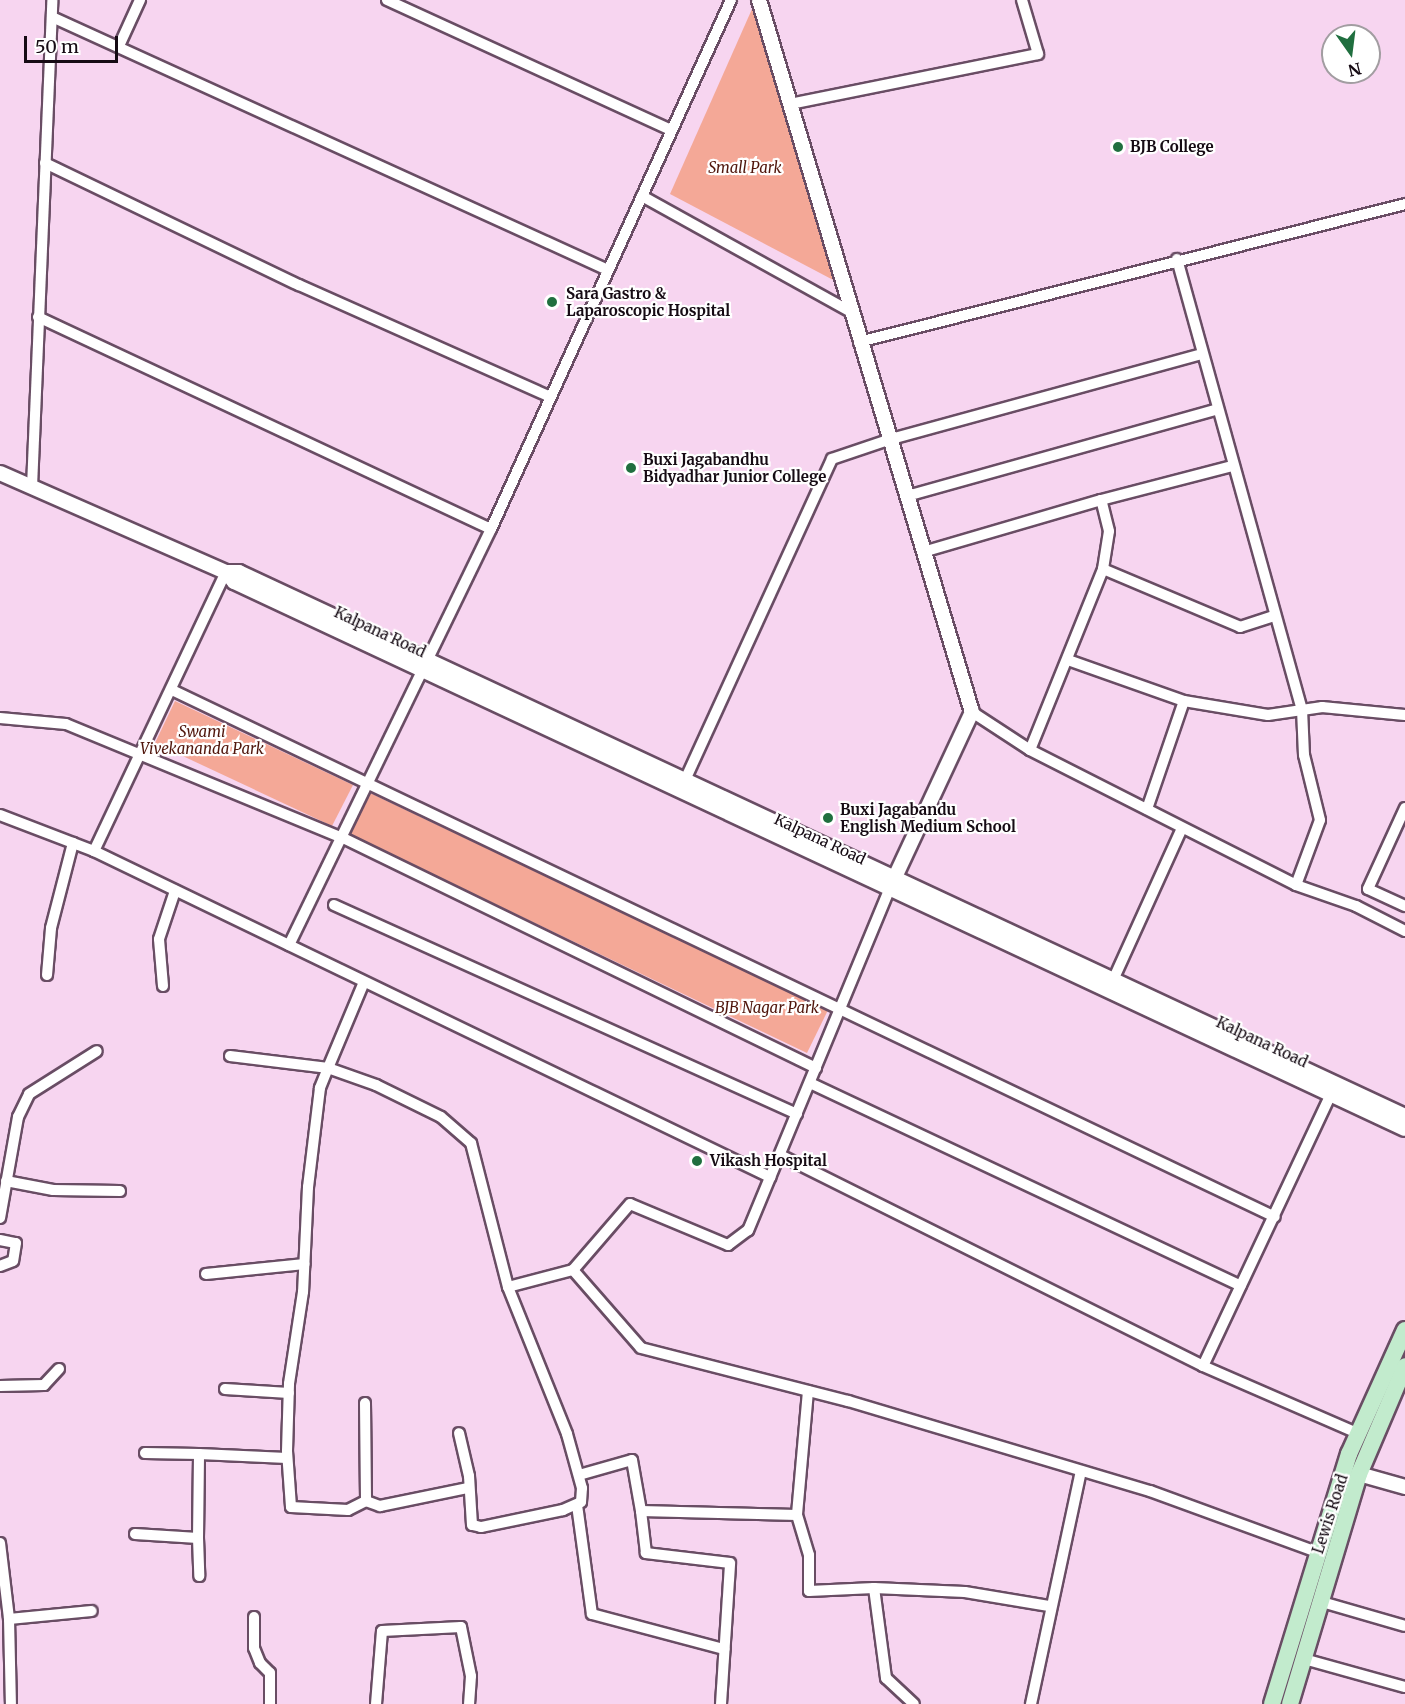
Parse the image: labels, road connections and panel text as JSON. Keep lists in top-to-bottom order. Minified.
{"streets":{"main road":["Lewis Road"],"street":["Kalpana Road"]},"parks":["Small Park","Swami Vivekananda Park","BJB Nagar Park"],"places":["BJB College","Sara Gastro & Laparoscopic Hospital","Buxi Jagabandhu Bidyadhar Junior College","Buxi Jagabandu English Medium School","Vikash Hospital"],"scale_bar":"50 m","north":"bottom"}
